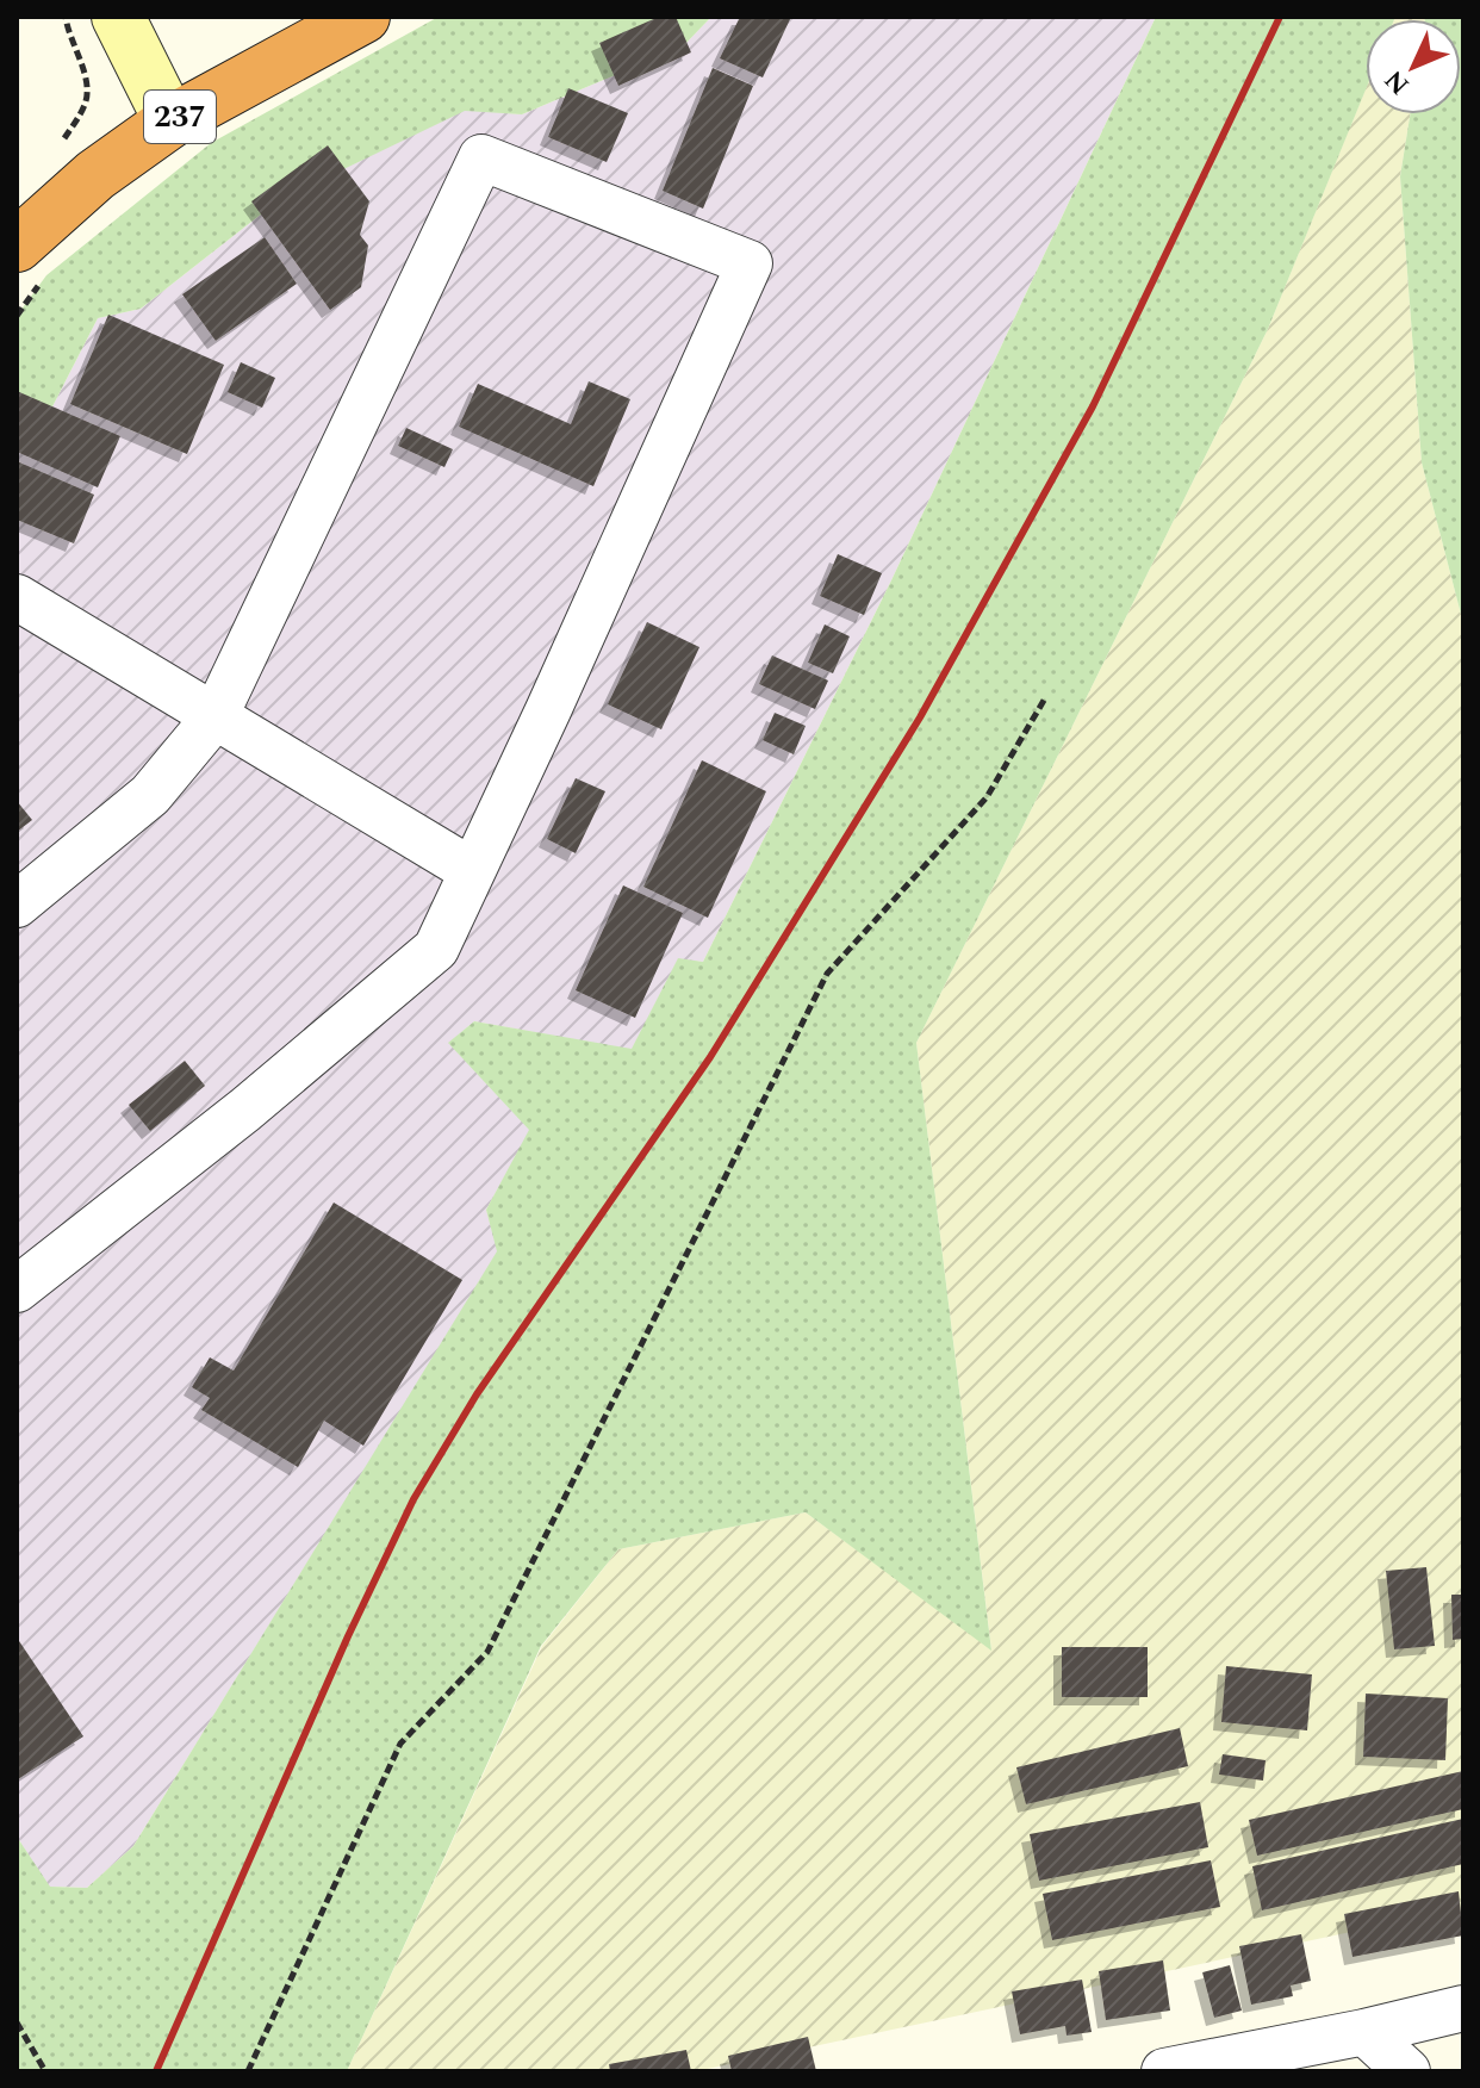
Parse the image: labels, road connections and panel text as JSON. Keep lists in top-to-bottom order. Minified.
{"streets":{"highway":["237"]},"north":"bottom left"}
